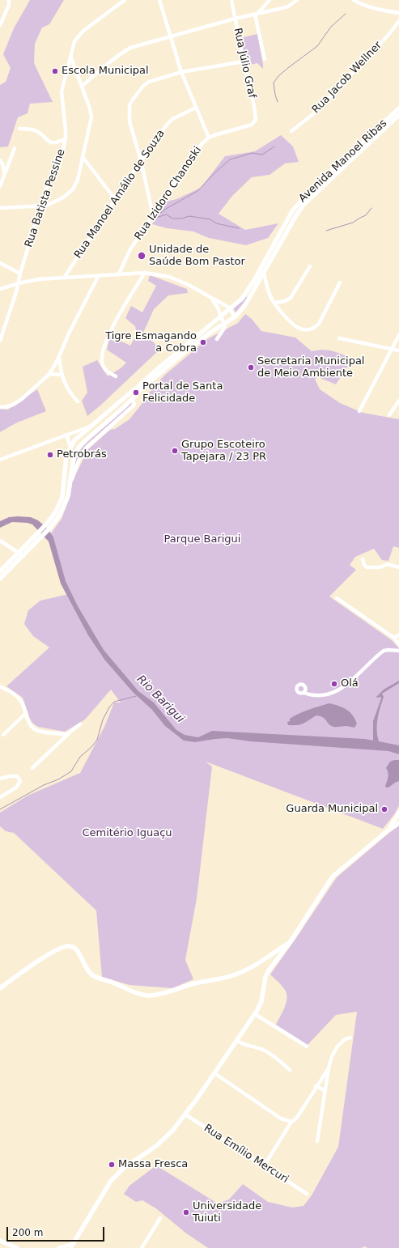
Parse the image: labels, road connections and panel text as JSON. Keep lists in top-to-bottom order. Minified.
{"streets":{"main road":["Avenida Manoel Ribas"],"street":["Rua Júlio Graf","Rua Jacob Wellner","Rua Izidoro Chanoski","Rua Manoel Amálio de Souza","Rua Batista Pessine","Rua Emílio Mercuri"]},"crossings":[["Rua Júlio Graf","Rua Izidoro Chanoski"]],"water":["Rio Barigui"],"parks":["Parque Barigui","Cemitério Iguaçu"],"places":["Escola Municipal","Unidade de Saúde Bom Pastor","Tigre Esmagando a Cobra","Secretaria Municipal de Meio Ambiente","Portal de Santa Felicidade","Grupo Escoteiro Tapejara / 23 PR","Petrobrás","Olá","Guarda Municipal","Massa Fresca","Universidade Tuiuti"],"scale_bar":"200 m"}
